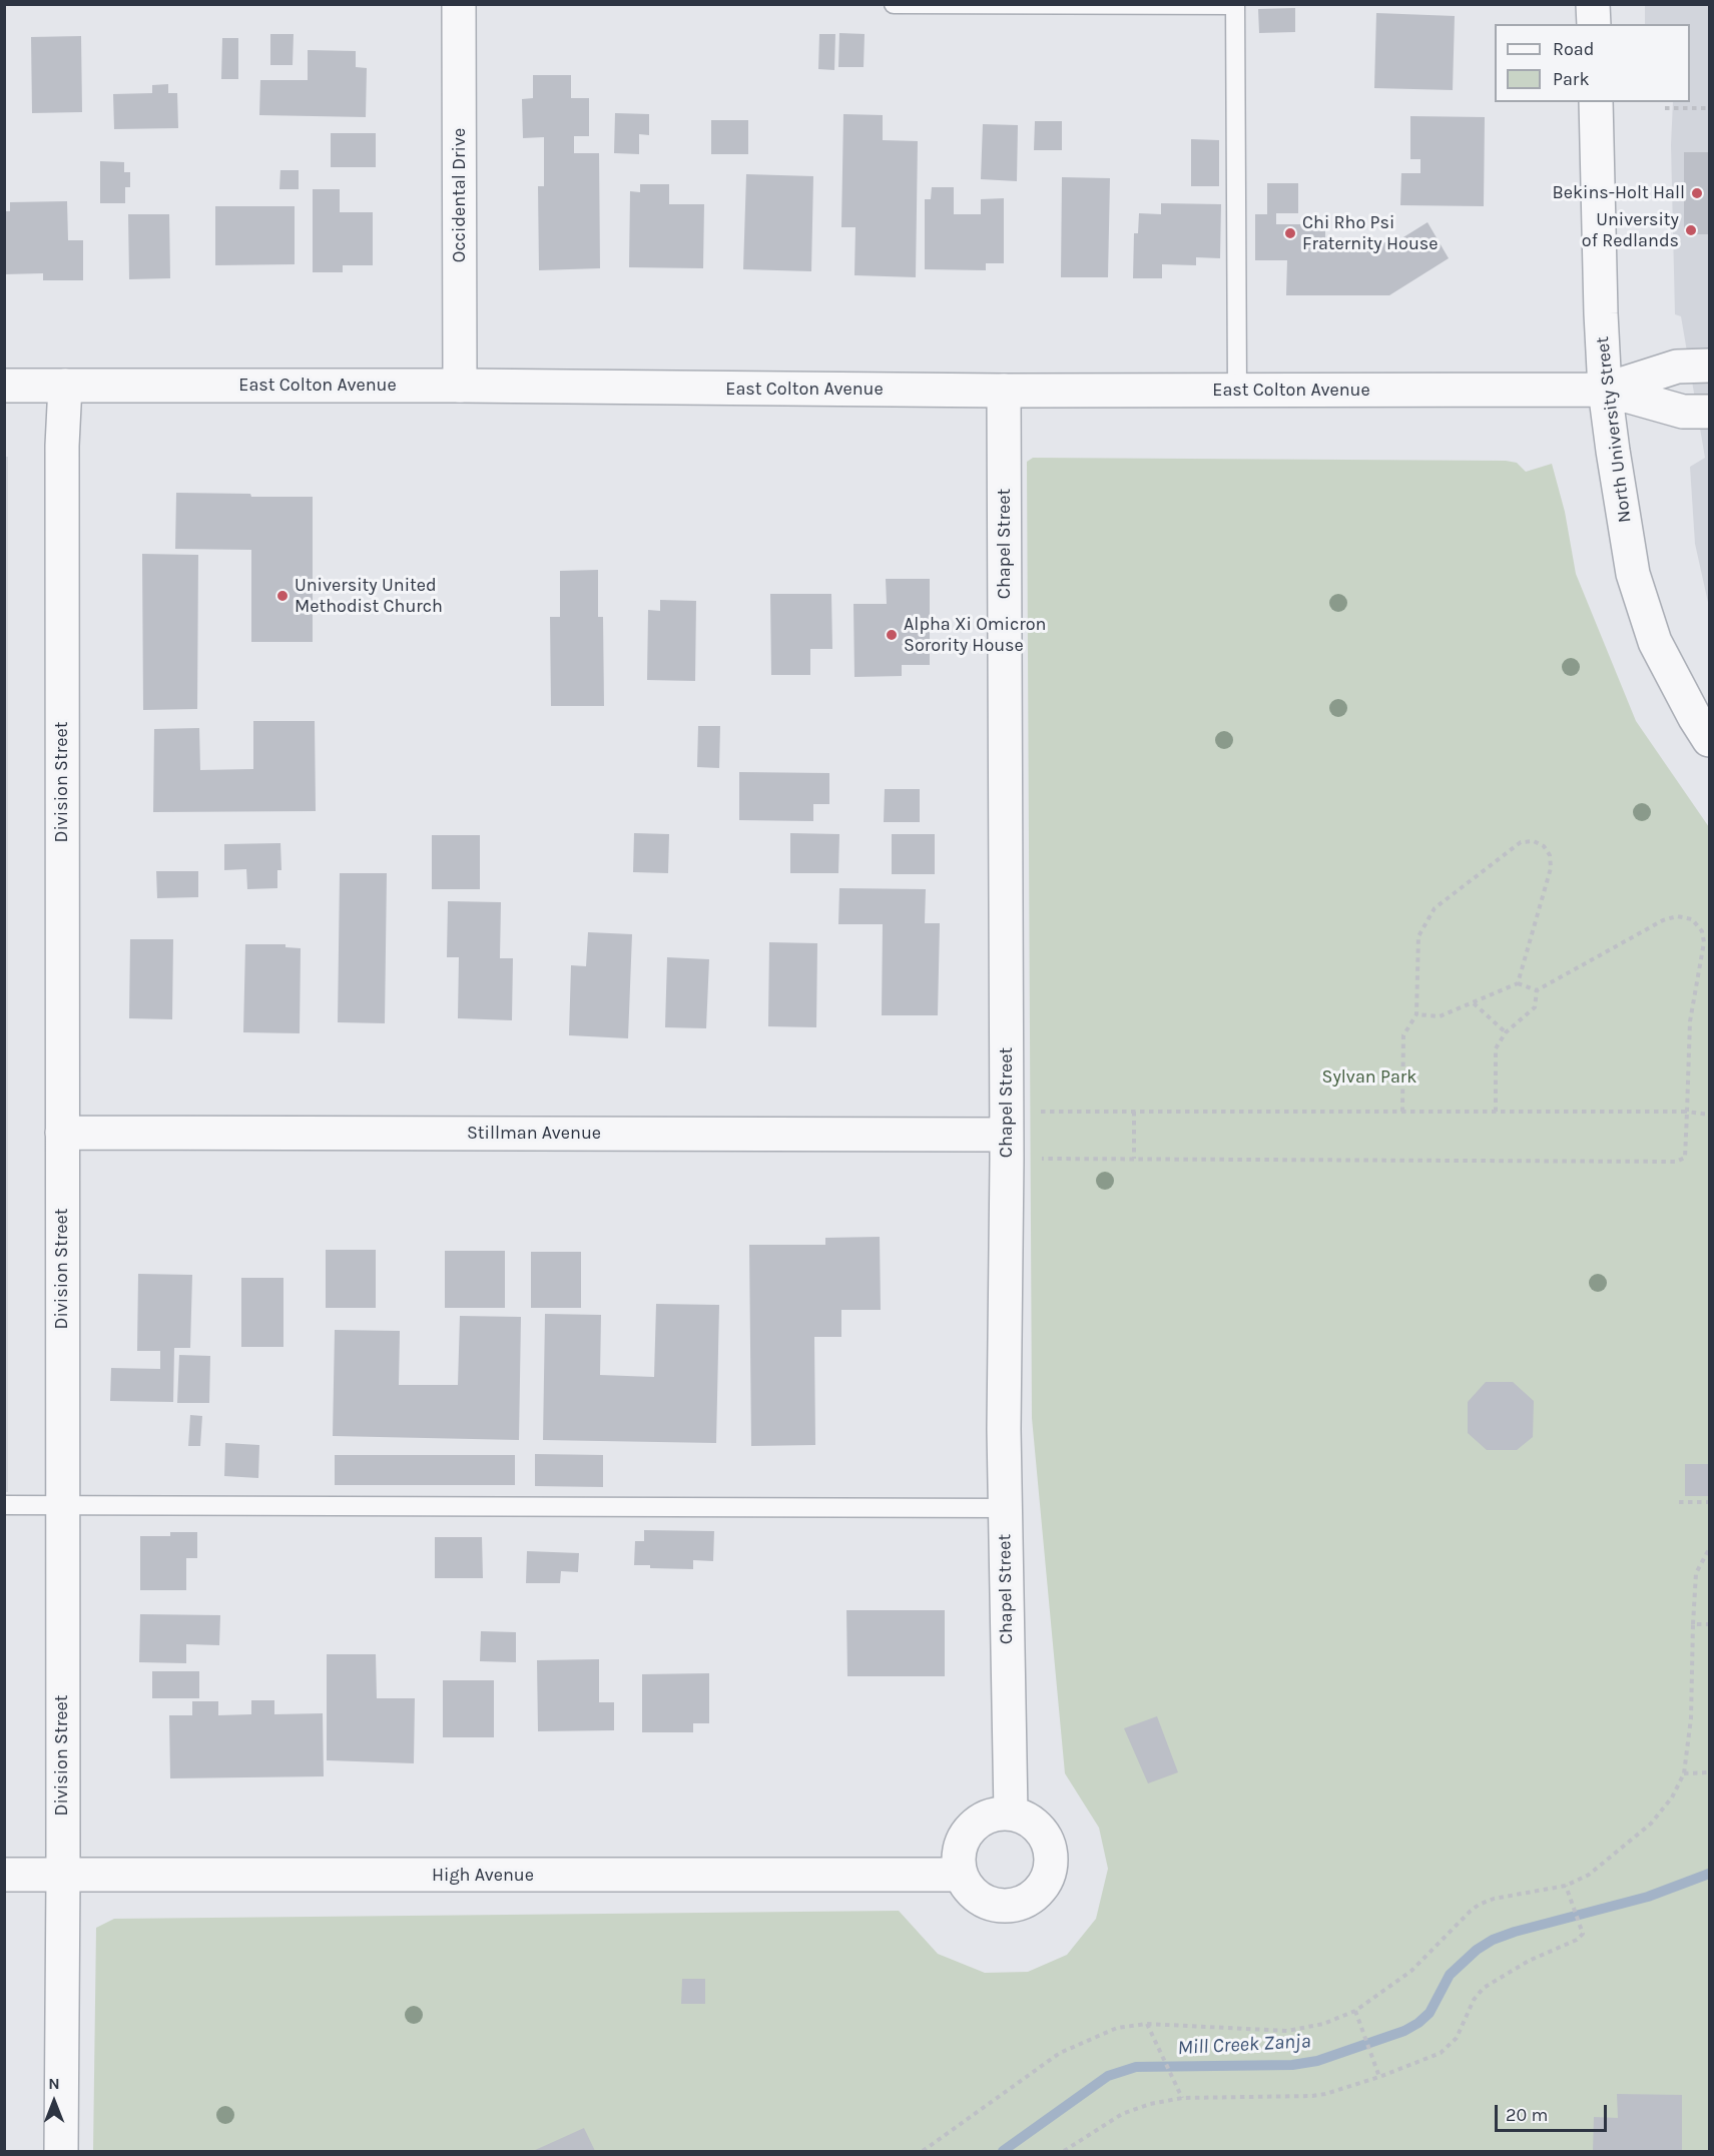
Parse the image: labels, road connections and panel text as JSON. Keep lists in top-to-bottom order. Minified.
{"streets":{"street":["Occidental Drive","East Colton Avenue","North University Street","Chapel Street","Division Street","Stillman Avenue","High Avenue"]},"crossings":[["Occidental Drive","East Colton Avenue"],["East Colton Avenue","North University Street"],["East Colton Avenue","Chapel Street"],["East Colton Avenue","Division Street"],["Chapel Street","Stillman Avenue"],["Chapel Street","High Avenue"],["Division Street","Stillman Avenue"],["Division Street","High Avenue"]],"water":["Mill Creek Zanja"],"parks":["Sylvan Park"],"places":["Bekins-Holt Hall","University of Redlands","Chi Rho Psi Fraternity House","University United Methodist Church","Alpha Xi Omicron Sorority House"],"legend":["Road","Park"],"scale_bar":"20 m","north":"top"}
